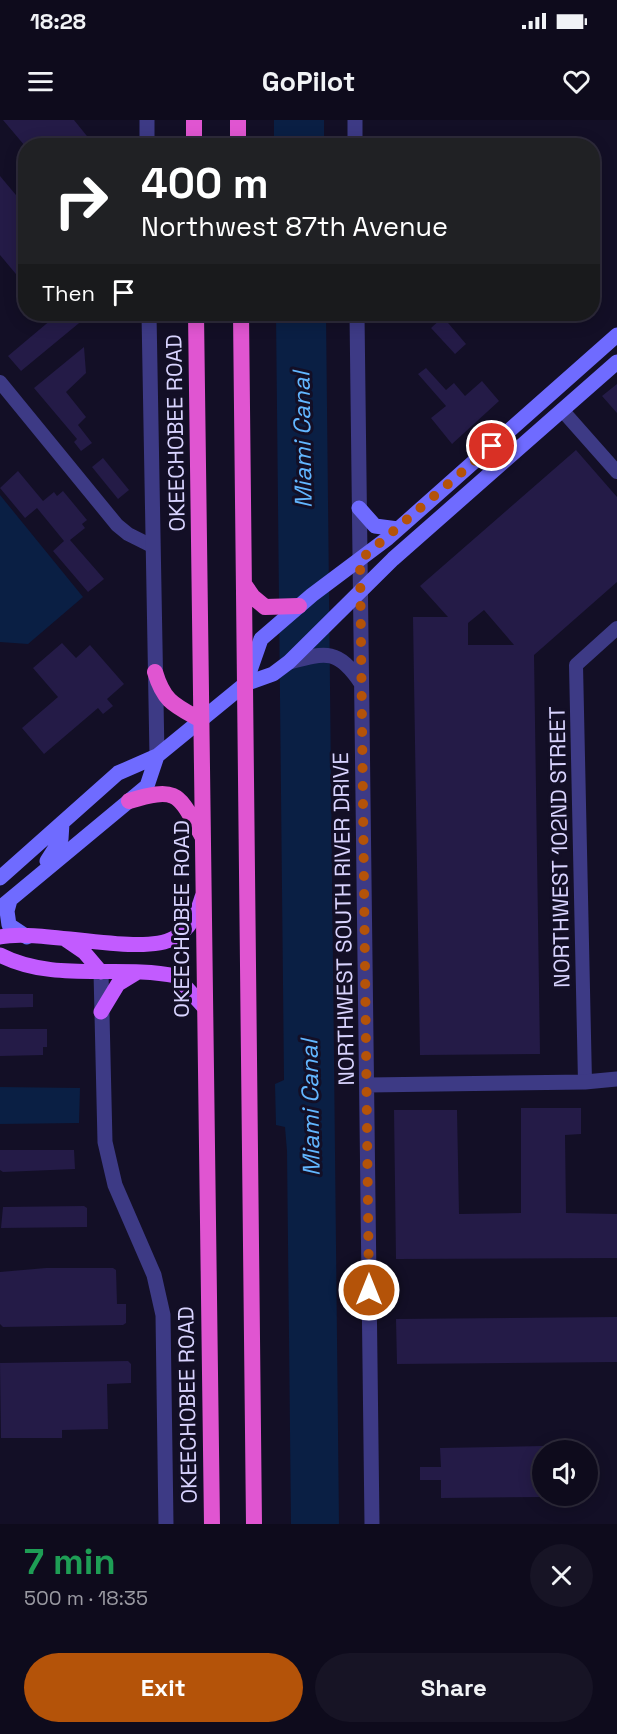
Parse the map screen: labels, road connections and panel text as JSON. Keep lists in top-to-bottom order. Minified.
{"streets":{"highway":["OKEECHOBEE ROAD"],"street":["NORTHWEST 102ND STREET","NORTHWEST SOUTH RIVER DRIVE"]},"water":["Miami Canal"],"page":{"status":"18:28","header":"GoPilot","turn":["400 m","Northwest 87th Avenue"],"then":"Then","heading":["7 min","500 m · 18:35"],"buttons":["Exit","Share"]}}
